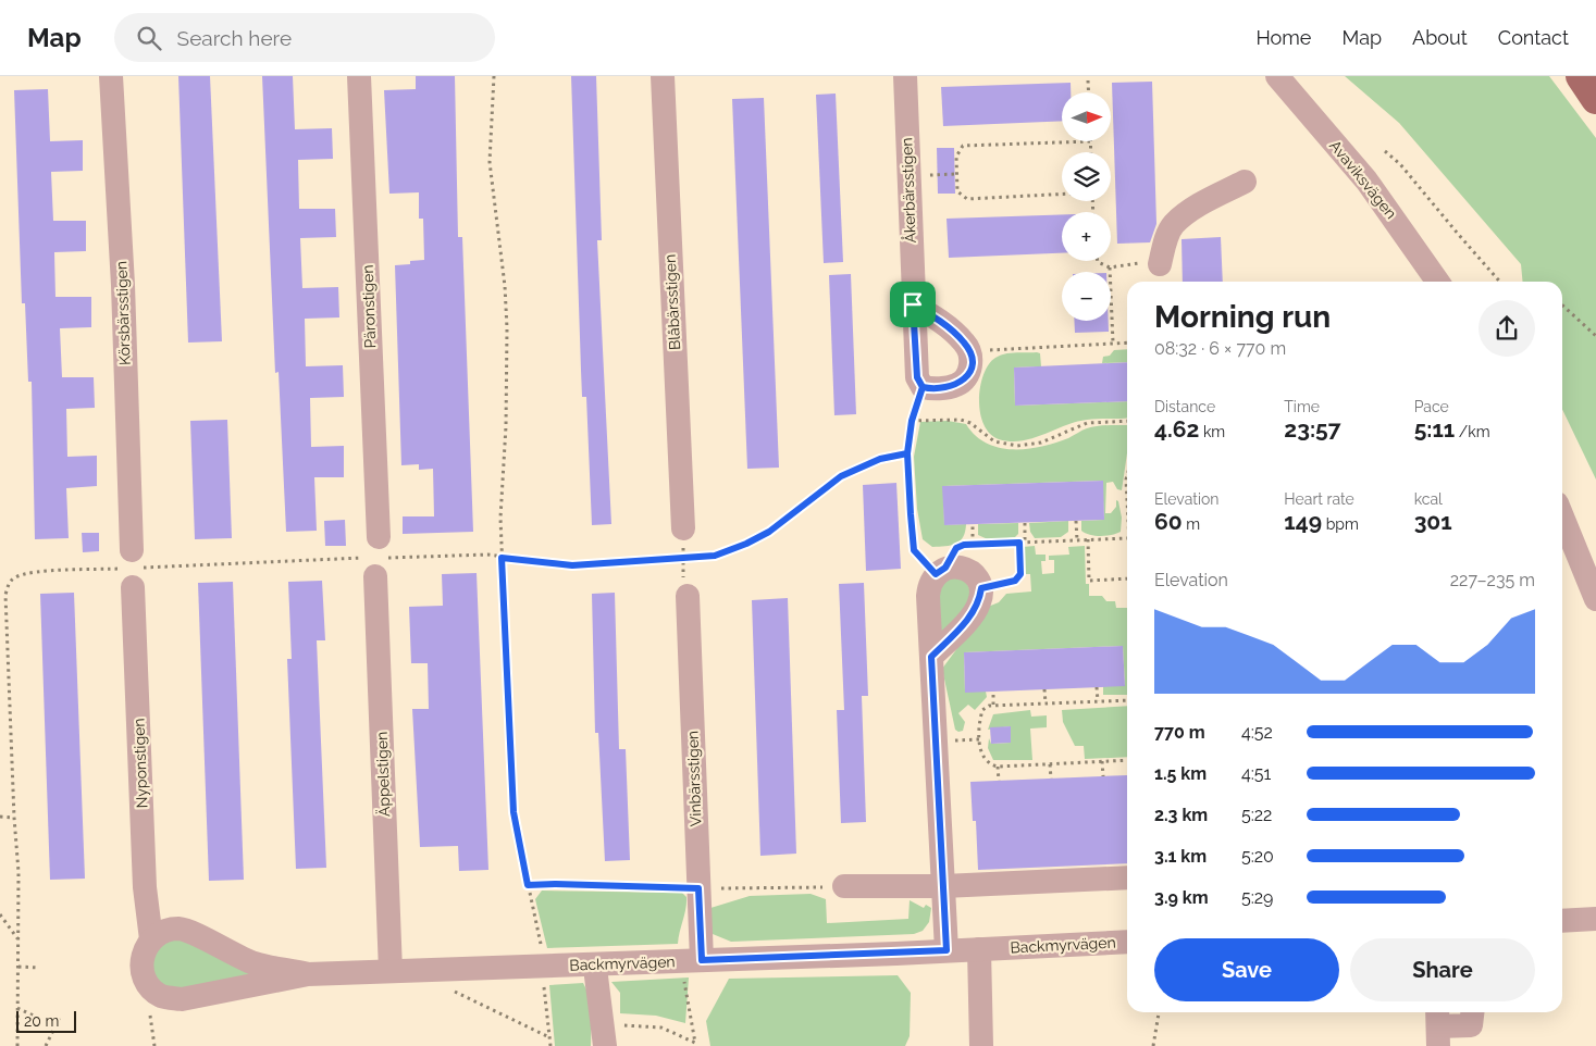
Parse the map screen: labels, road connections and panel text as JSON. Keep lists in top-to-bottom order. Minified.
{"streets":{"street":["Avaviksvägen","Åkerbärsstigen","Blåbärsstigen","Päronstigen","Körsbärsstigen","Nyponstigen","Äppelstigen","Vinbärsstigen","Backmyrvägen"]},"crossings":[["Päronstigen","Äppelstigen"],["Körsbärsstigen","Nyponstigen"],["Nyponstigen","Backmyrvägen"],["Äppelstigen","Backmyrvägen"],["Vinbärsstigen","Backmyrvägen"]],"scale_bar":"20 m","north":"right","page":{"header":"Map","search":"Search here","nav":["Home","Map","About","Contact"],"map_buttons":["+","−"],"heading":["Morning run","08:32 · 6 × 770 m"],"stats":[["Distance","4.62 km"],["Time","23:57"],["Pace","5:11 /km"],["Elevation","60 m"],["Heart rate","149 bpm"],["kcal","301"]],"chart":["Elevation","227–235 m"],"list":[{"name":"770 m","note":"4:52"},{"name":"1.5 km","note":"4:51"},{"name":"2.3 km","note":"5:22"},{"name":"3.1 km","note":"5:20"},{"name":"3.9 km","note":"5:29"}],"buttons":["Save","Share"],"scale":"20 m"}}
